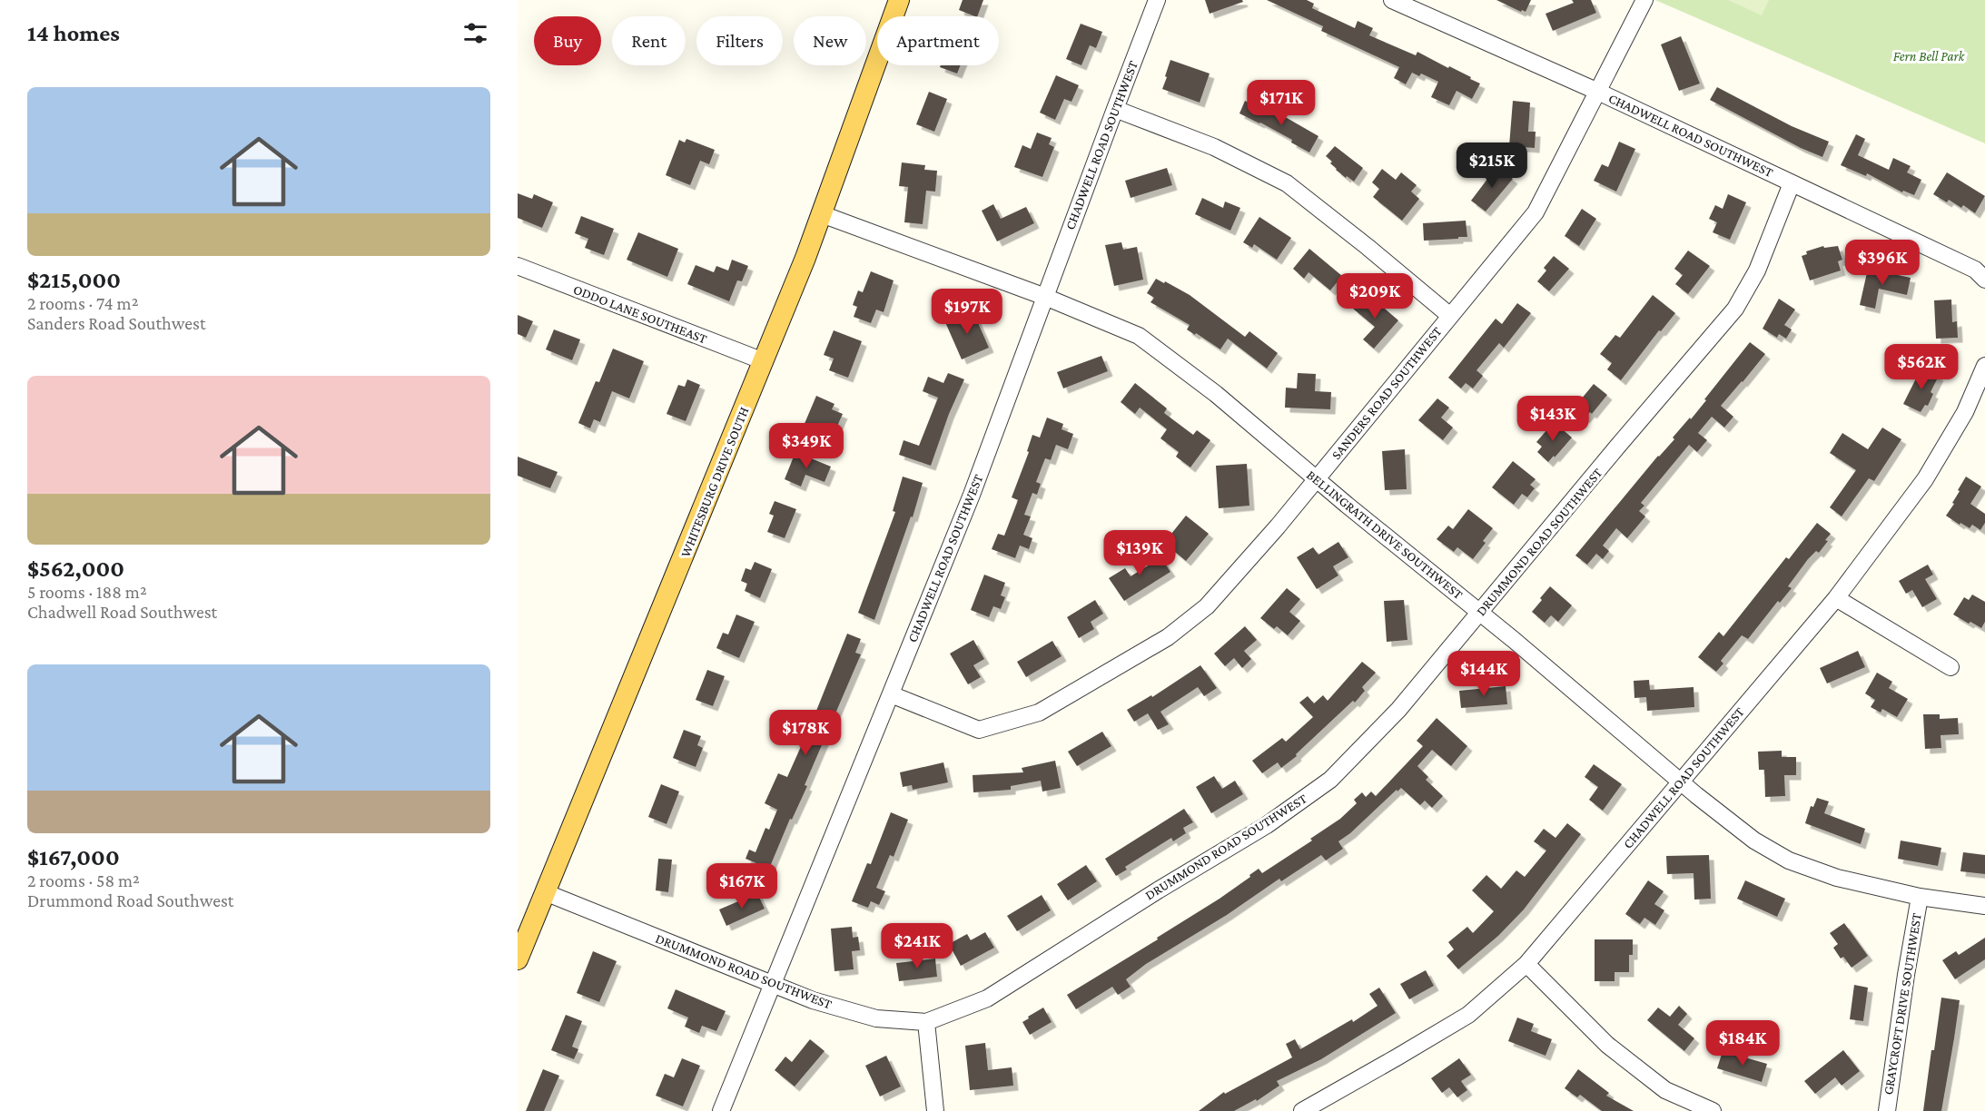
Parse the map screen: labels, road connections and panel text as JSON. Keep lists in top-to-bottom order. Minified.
{"streets":{"main road":["WHITESBURG DRIVE SOUTH"],"street":["CHADWELL ROAD SOUTHWEST","ODDO LANE SOUTHEAST","SANDERS ROAD SOUTHWEST","BELLINGRATH DRIVE SOUTHWEST","DRUMMOND ROAD SOUTHWEST","GRAYCROFT DRIVE SOUTHWEST"]},"crossings":[["CHADWELL ROAD SOUTHWEST","SANDERS ROAD SOUTHWEST"],["CHADWELL ROAD SOUTHWEST","BELLINGRATH DRIVE SOUTHWEST"],["CHADWELL ROAD SOUTHWEST","DRUMMOND ROAD SOUTHWEST"],["ODDO LANE SOUTHEAST","WHITESBURG DRIVE SOUTH"],["SANDERS ROAD SOUTHWEST","BELLINGRATH DRIVE SOUTHWEST"],["WHITESBURG DRIVE SOUTH","BELLINGRATH DRIVE SOUTHWEST"],["WHITESBURG DRIVE SOUTH","DRUMMOND ROAD SOUTHWEST"],["BELLINGRATH DRIVE SOUTHWEST","DRUMMOND ROAD SOUTHWEST"],["BELLINGRATH DRIVE SOUTHWEST","GRAYCROFT DRIVE SOUTHWEST"]],"parks":["Fern Bell Park"],"page":{"heading":"14 homes","chip":["Buy","Rent","Filters","New","Apartment"],"list":[{"name":"$215,000","note":"2 rooms · 74 m² · Sanders Road Southwest"},{"name":"$562,000","note":"5 rooms · 188 m² · Chadwell Road Southwest"},{"name":"$167,000","note":"2 rooms · 58 m² · Drummond Road Southwest"}],"price":["$171K","$215K","$396K","$209K","$197K","$562K","$143K","$349K","$139K","$144K","$178K","$167K","$241K","$184K"]}}
